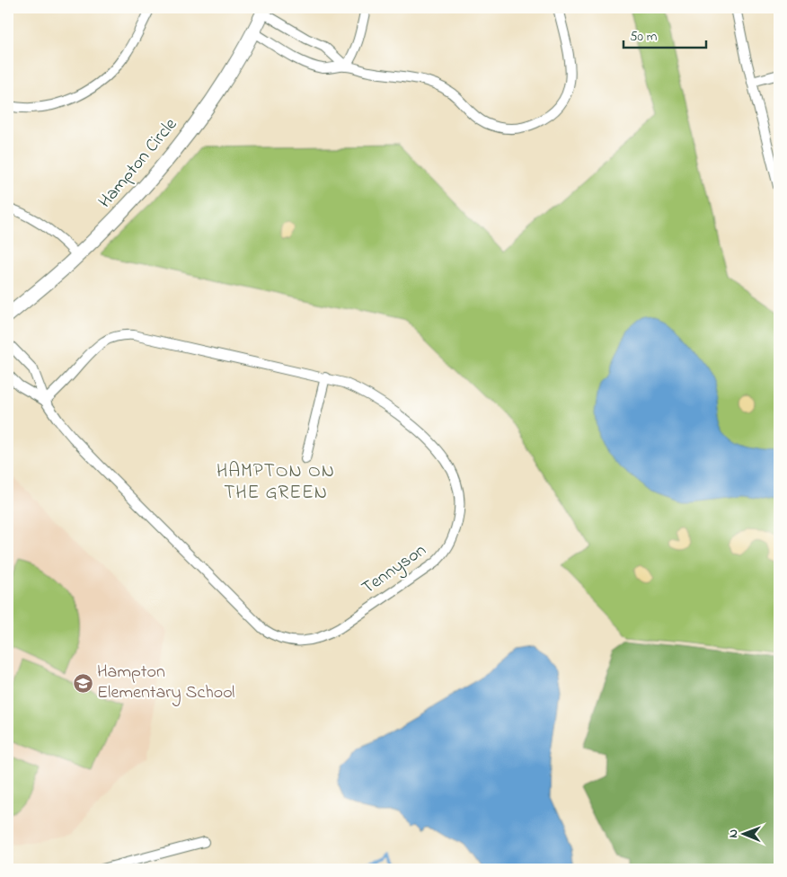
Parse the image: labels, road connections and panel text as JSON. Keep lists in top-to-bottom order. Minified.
{"streets":{"street":["Hampton Circle","Tennyson"]},"districts":["HAMPTON ON THE GREEN"],"places":{"school or university":["Hampton Elementary School"]},"scale_bar":"50 m","north":"left"}
